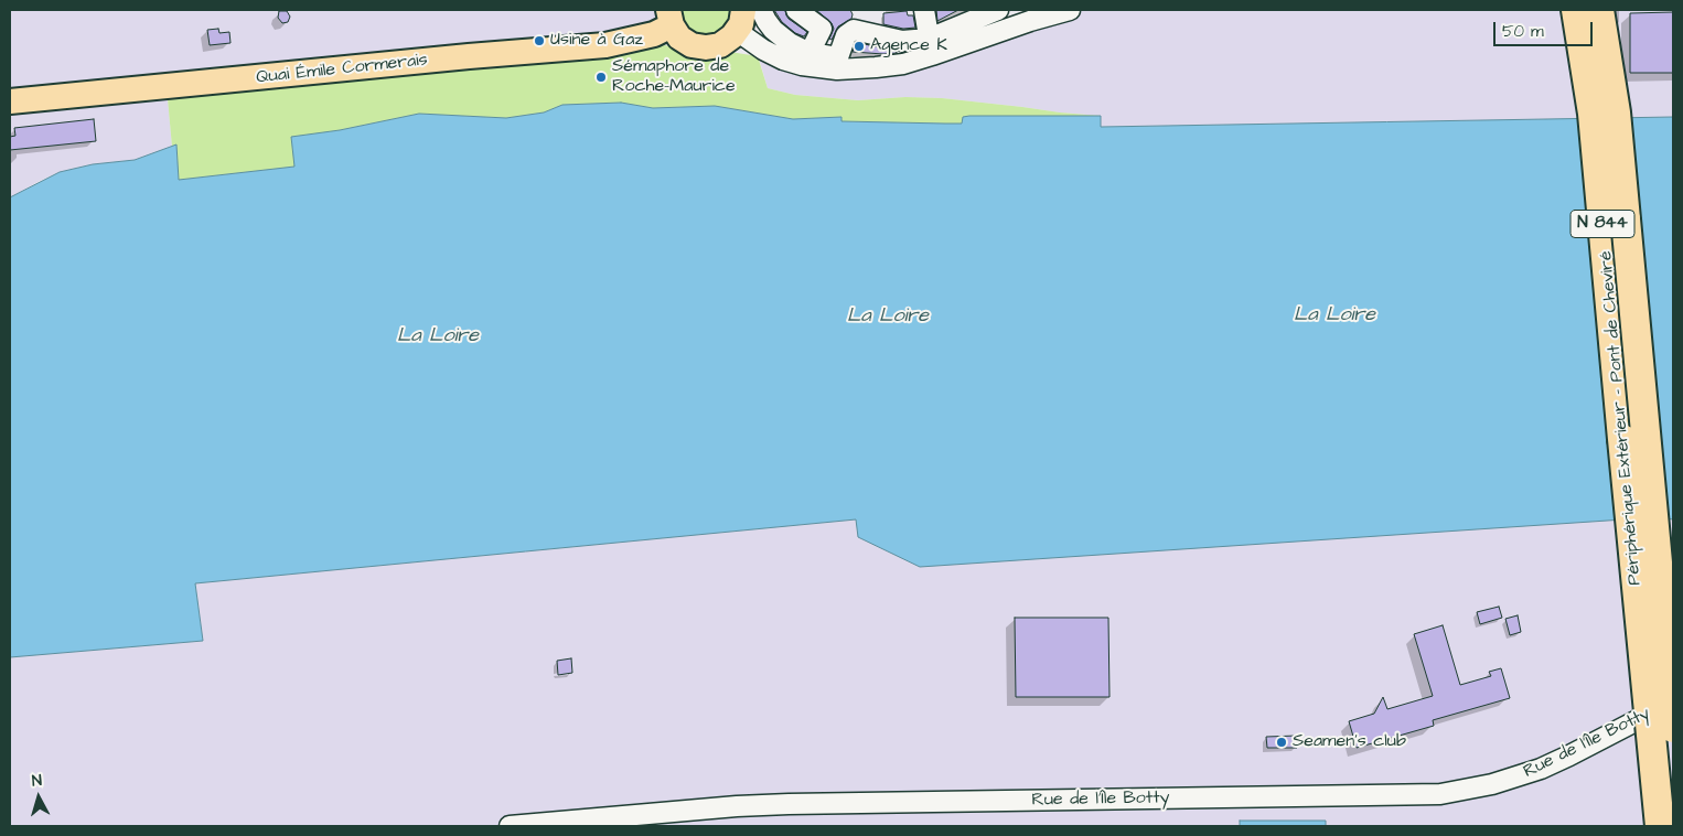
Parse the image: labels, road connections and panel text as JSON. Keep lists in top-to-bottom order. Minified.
{"streets":{"highway":["N 844","Périphérique Extérieur - Pont de Cheviré"],"main road":["Quai Émile Cormerais"],"street":["Rue de l'Île Botty"]},"water":["La Loire"],"places":["Usine à Gaz","Agence K","Sémaphore de Roche-Maurice","Seamen's club"],"scale_bar":"50 m","north":"top"}
